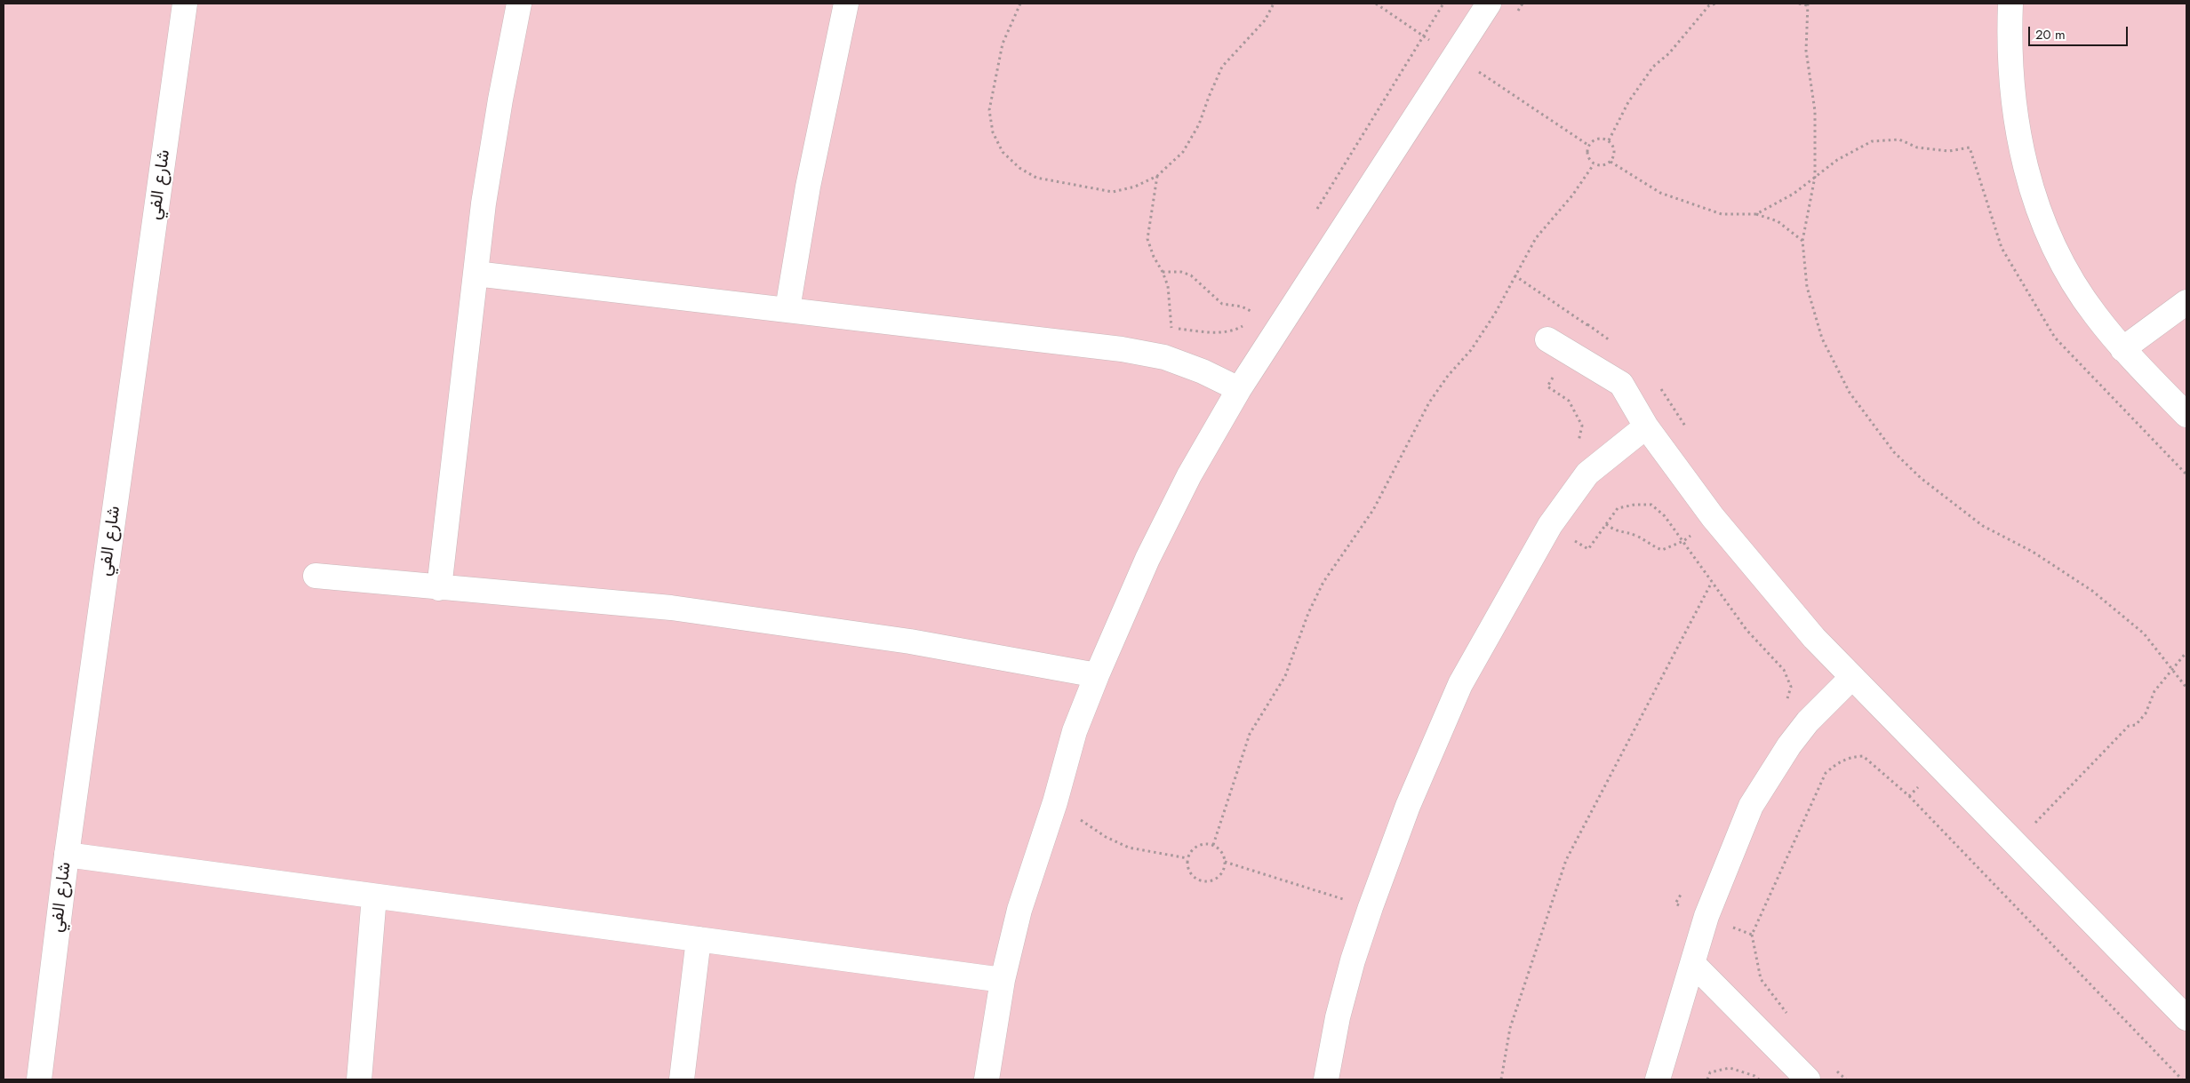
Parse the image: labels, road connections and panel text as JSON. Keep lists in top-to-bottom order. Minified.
{"streets":{"street":["شارع الفي"]},"scale_bar":"20 m"}
